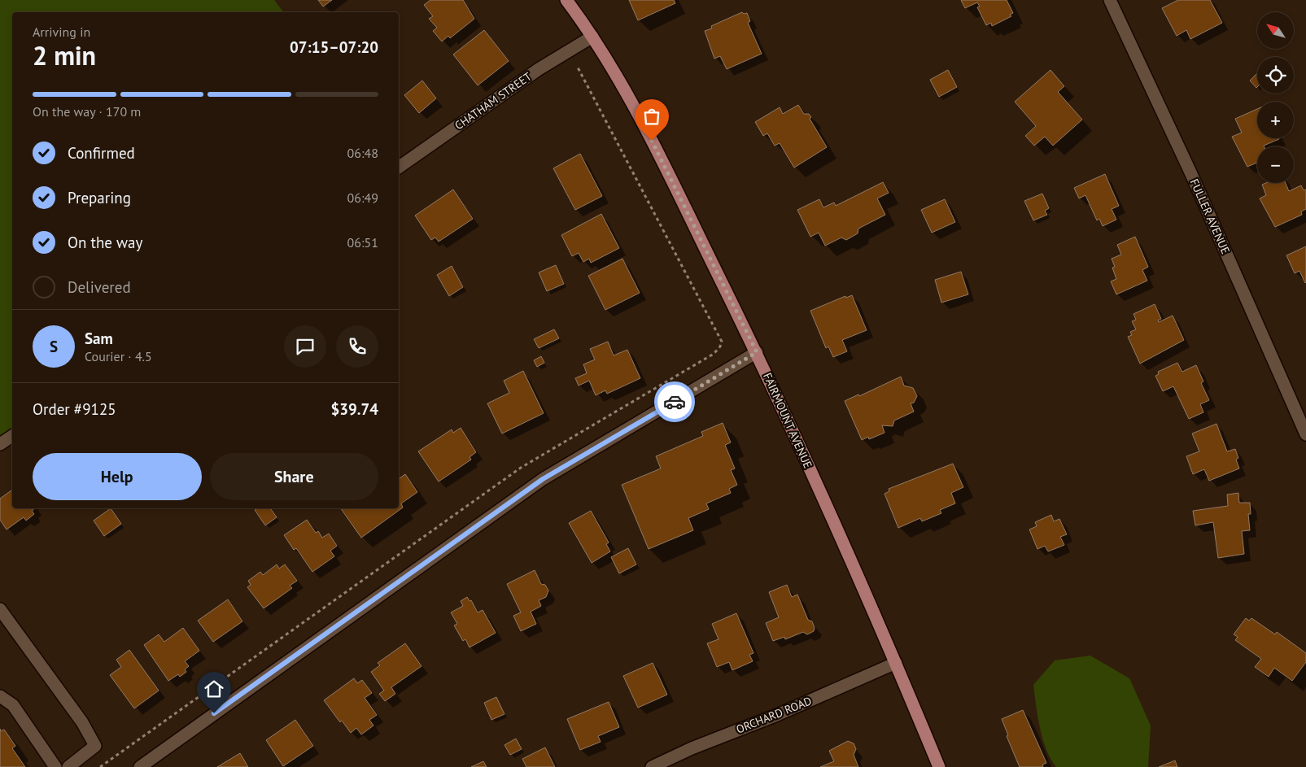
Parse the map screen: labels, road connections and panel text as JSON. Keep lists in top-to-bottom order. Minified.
{"streets":{"main road":["FAIRMOUNT AVENUE"],"street":["CHATHAM STREET","FULLER AVENUE","ORCHARD ROAD"]},"crossings":[["CHATHAM STREET","FAIRMOUNT AVENUE"],["FAIRMOUNT AVENUE","ORCHARD ROAD"]],"north":"top left","page":{"map_buttons":["+","−"],"heading":["2 min","Arriving in","07:15–07:20"],"panel":["Sam","Courier · 4.5","Order #9125","$39.74"],"bar":"On the way · 170 m","list":[["Confirmed","06:48"],["Preparing","06:49"],["On the way","06:51"],"Delivered"],"round":"S","buttons":["Help","Share"]}}
